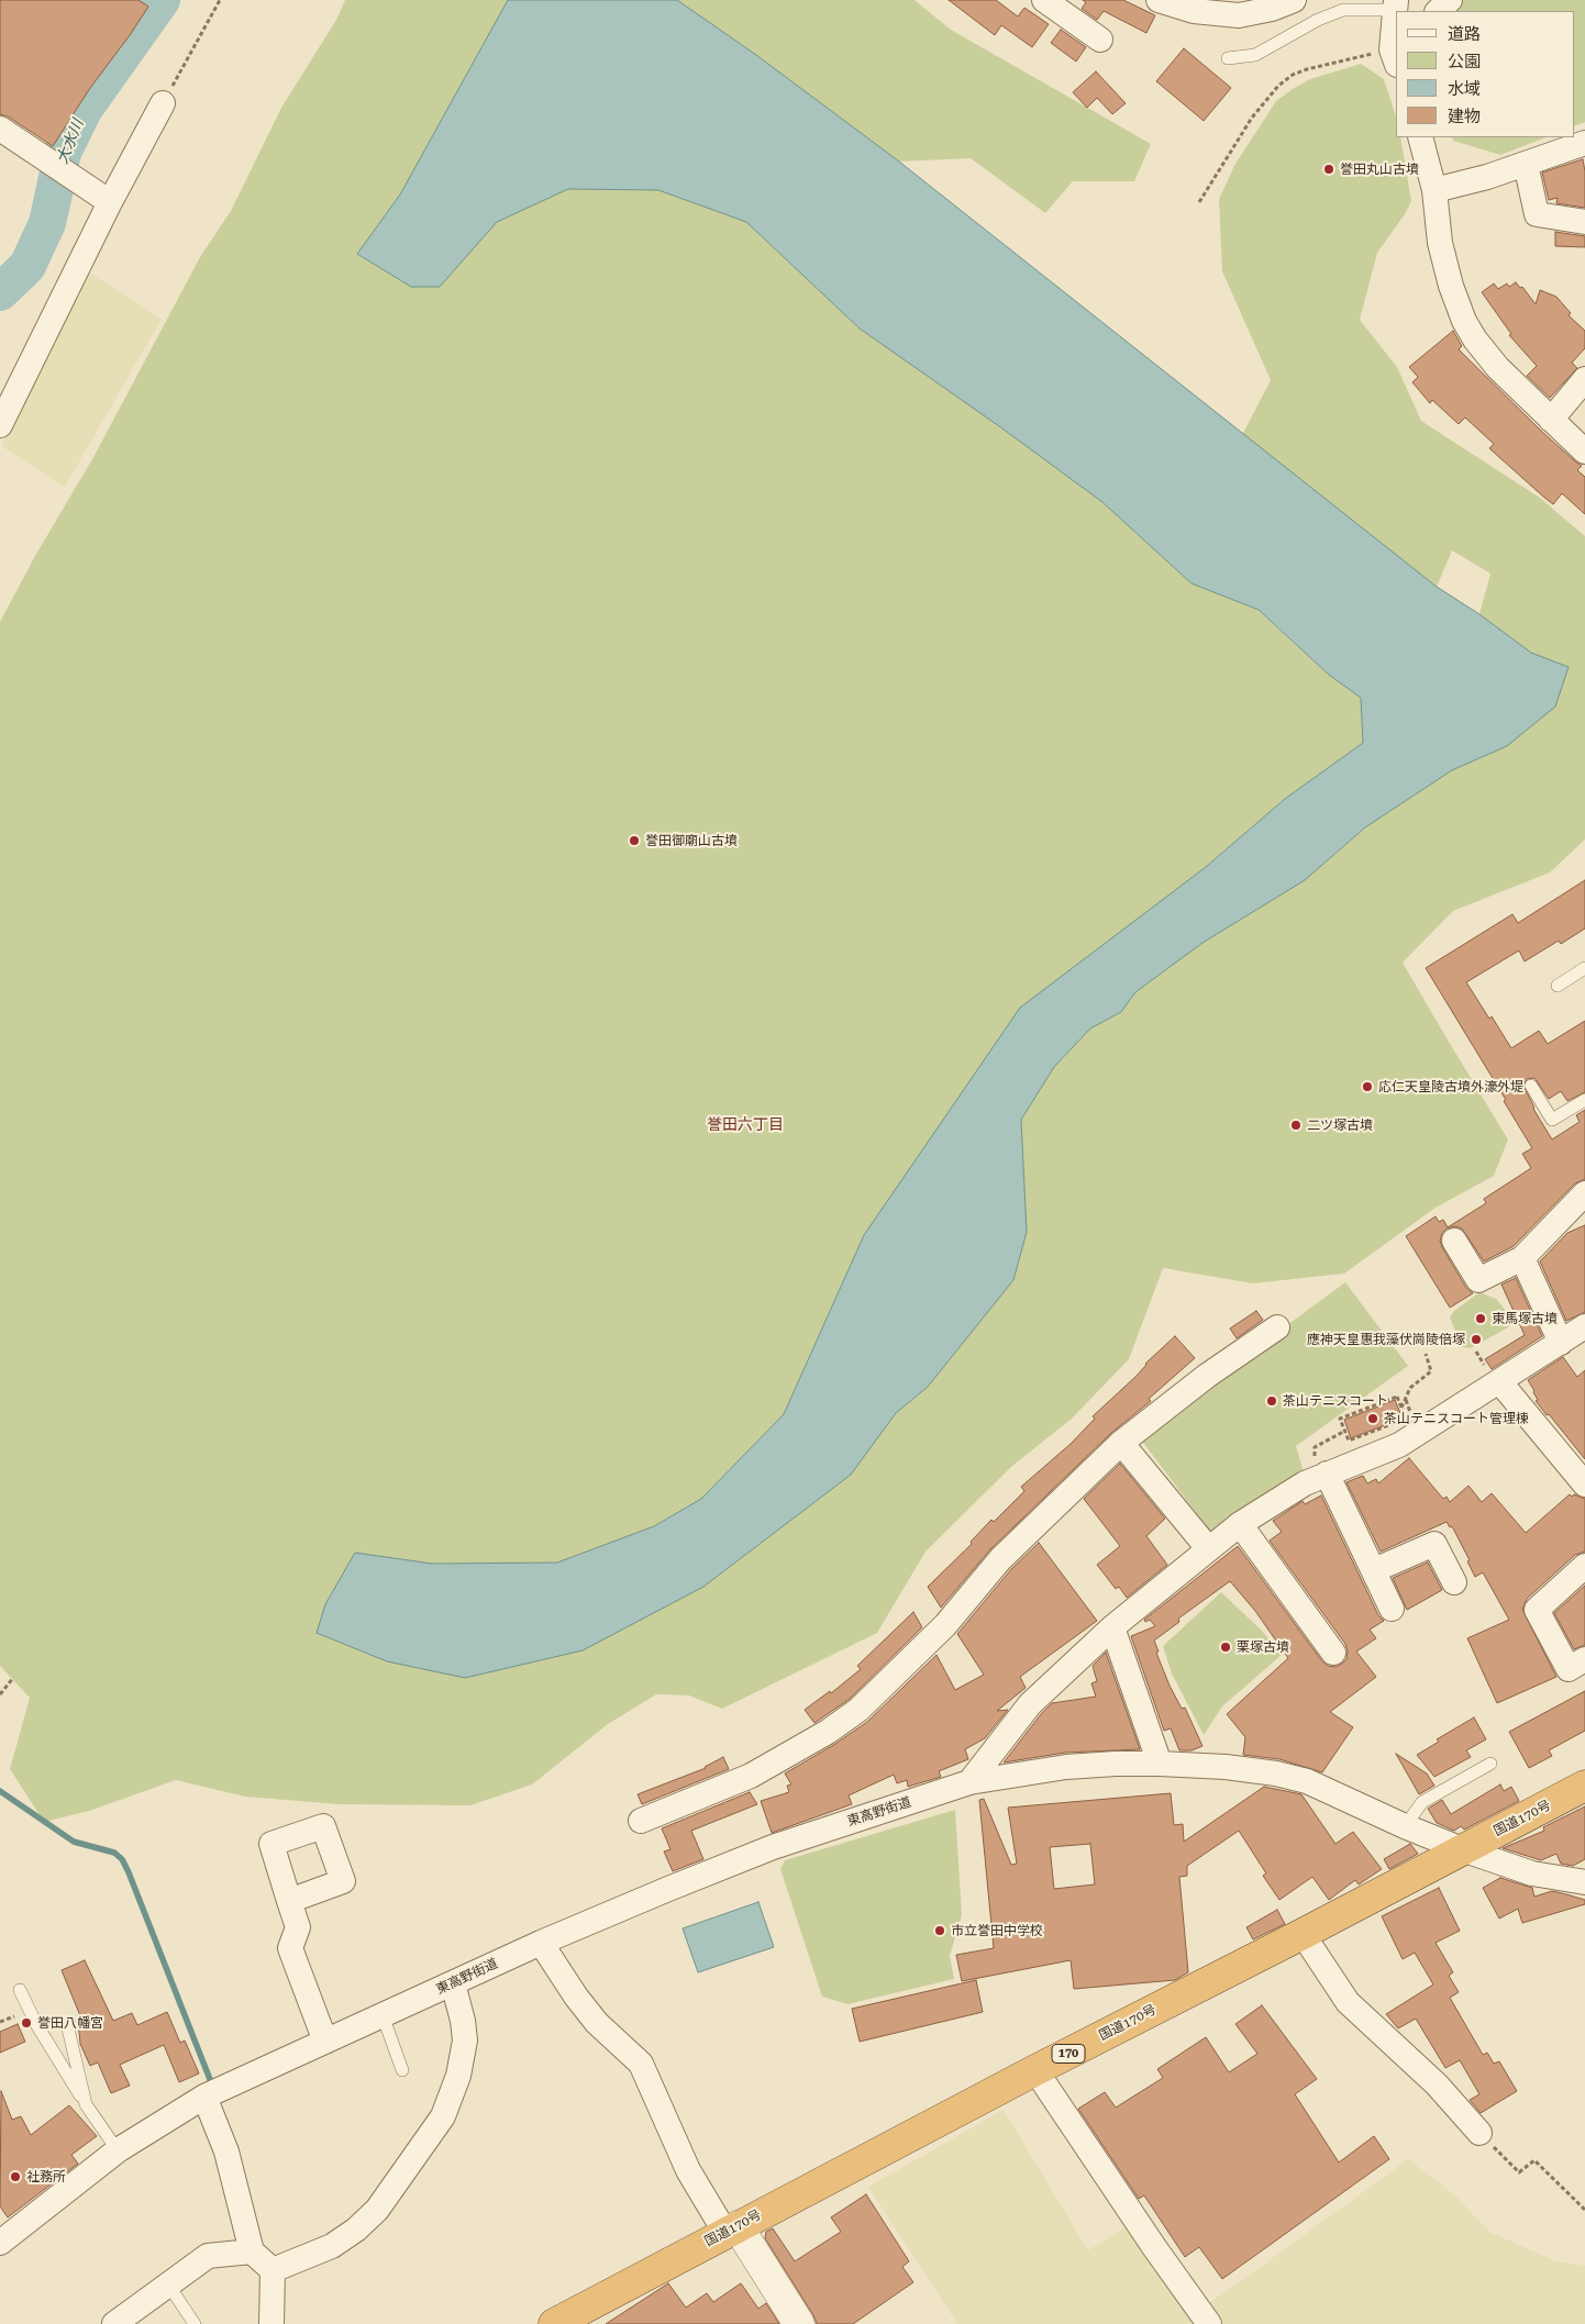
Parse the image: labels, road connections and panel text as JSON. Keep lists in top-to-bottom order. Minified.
{"streets":{"highway":["国道170号","170"],"street":["東高野街道"]},"crossings":[["東高野街道","国道170号"]],"districts":["誉田六丁目"],"water":["大水川"],"places":["誉田丸山古墳","誉田御廟山古墳","応仁天皇陵古墳外濠外堤","二ツ塚古墳","東馬塚古墳","應神天皇惠我藻伏崗陵倍塚","茶山テニスコート","茶山テニスコート管理棟","栗塚古墳","市立誉田中学校","誉田八幡宮","社務所"],"legend":["道路","公園","水域","建物"]}
